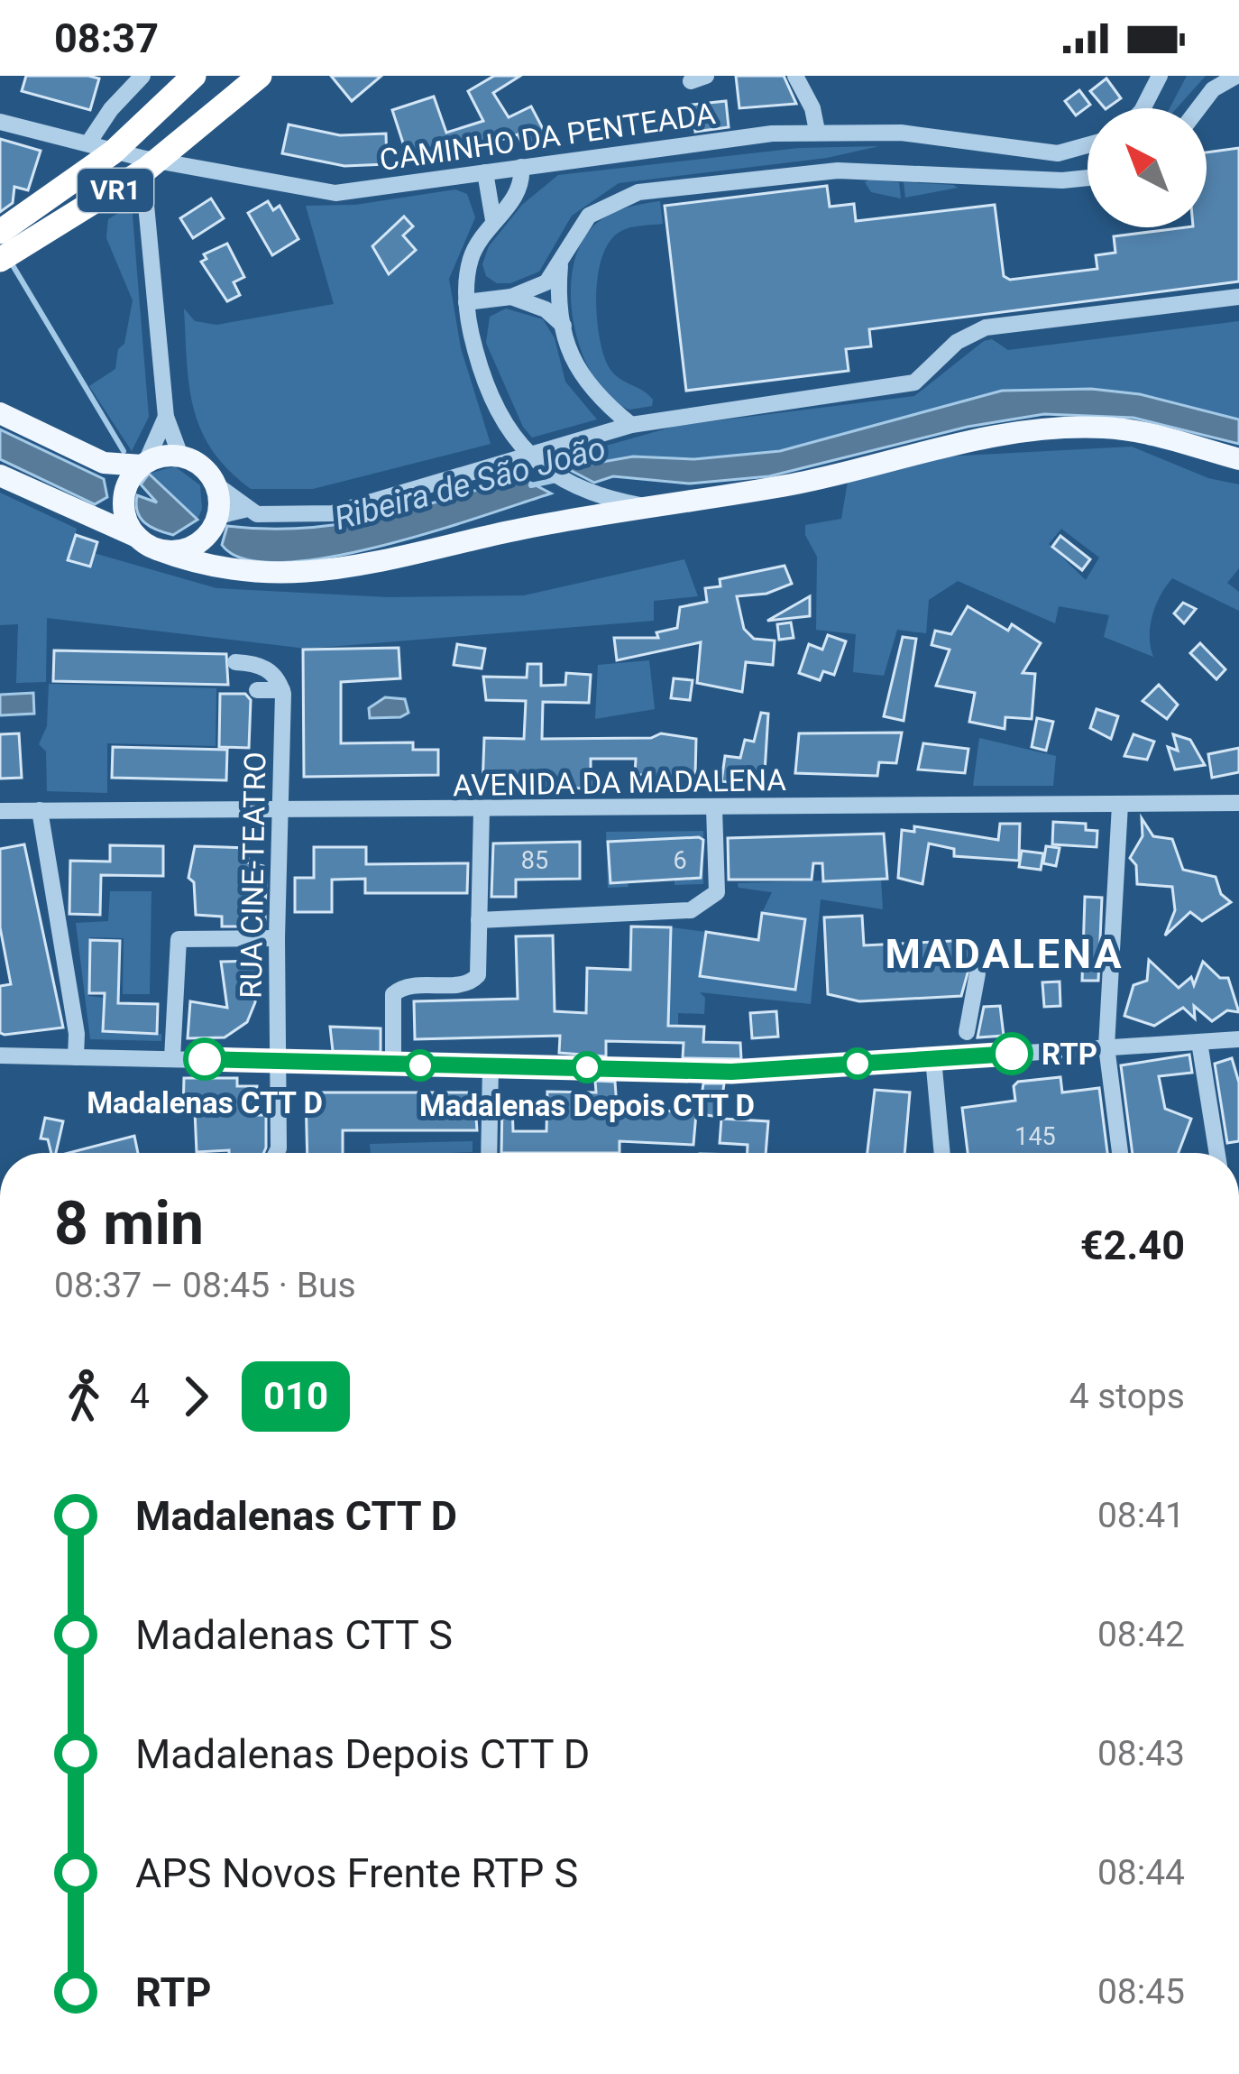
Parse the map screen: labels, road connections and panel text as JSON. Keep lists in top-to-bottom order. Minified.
{"streets":{"highway":["VR1"],"street":["CAMINHO DA PENTEADA","AVENIDA DA MADALENA","RUA CINE-TEATRO"]},"crossings":[["AVENIDA DA MADALENA","RUA CINE-TEATRO"]],"districts":["MADALENA"],"water":["Ribeira de São João"],"places":["RTP","Madalenas CTT D","Madalenas Depois CTT D"],"lines":["bus line 010"],"house_numbers":["85","6","145"],"north":"top left","page":{"status":"08:37","heading":["8 min","08:37 – 08:45 · Bus","€2.40"],"legs":["4","010","4 stops"],"list":[{"name":"Madalenas CTT D","value":"08:41"},{"name":"Madalenas CTT S","value":"08:42"},{"name":"Madalenas Depois CTT D","value":"08:43"},{"name":"APS Novos Frente RTP S","value":"08:44"},{"name":"RTP","value":"08:45"}]}}
